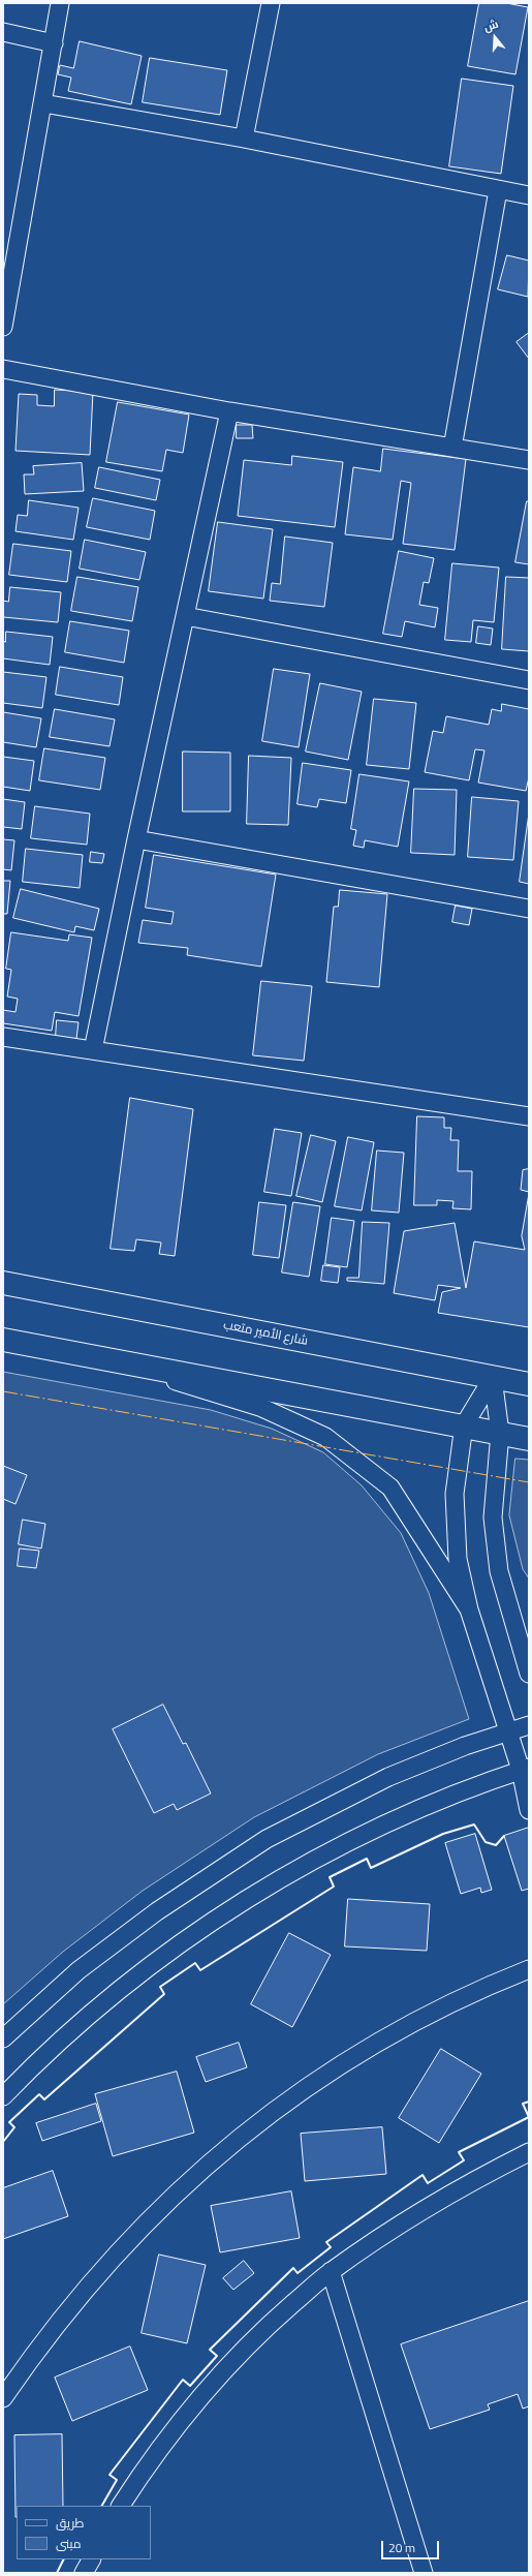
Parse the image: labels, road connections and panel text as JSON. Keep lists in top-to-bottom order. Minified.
{"streets":{"main road":["شارع الأمير متعب"]},"legend":["طريق","مبنى"],"scale_bar":"20 m","north":"top"}
